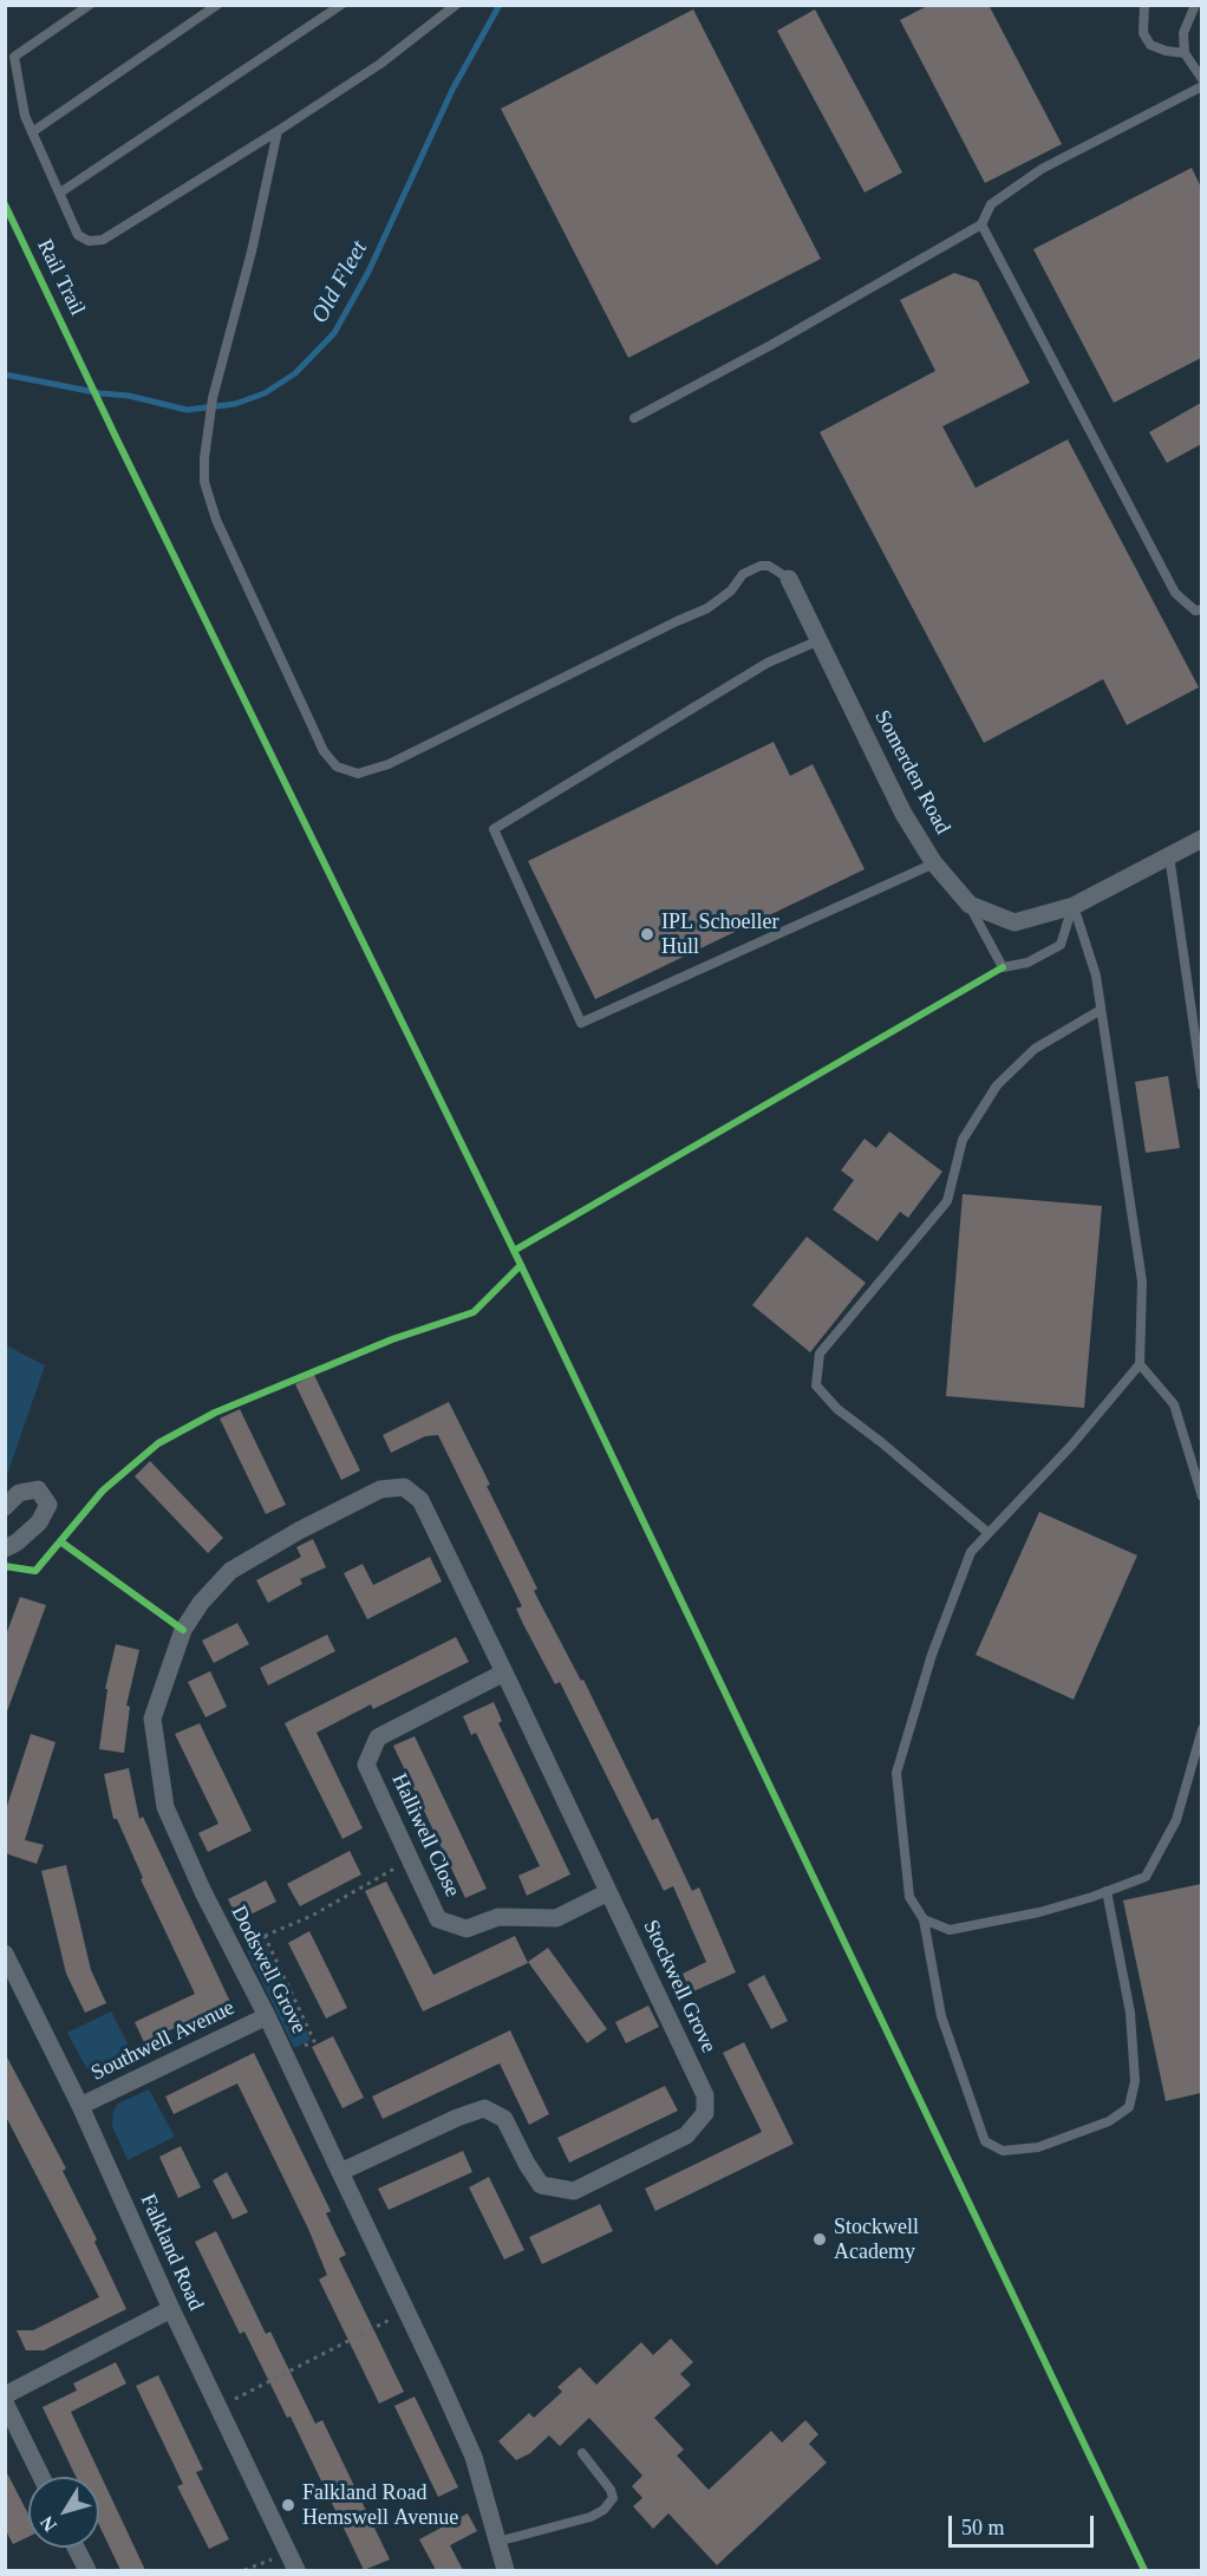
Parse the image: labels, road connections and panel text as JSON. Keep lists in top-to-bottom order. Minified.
{"streets":{"street":["Somerden Road","Halliwell Close","Dodswell Grove","Stockwell Grove","Southwell Avenue","Falkland Road"],"cycle path":["Rail Trail"]},"crossings":[["Halliwell Close","Stockwell Grove"],["Dodswell Grove","Stockwell Grove"],["Dodswell Grove","Southwell Avenue"],["Southwell Avenue","Falkland Road"]],"water":["Old Fleet"],"places":["IPL Schoeller Hull","Stockwell Academy","Falkland Road Hemswell Avenue"],"scale_bar":"50 m","north":"bottom left"}
